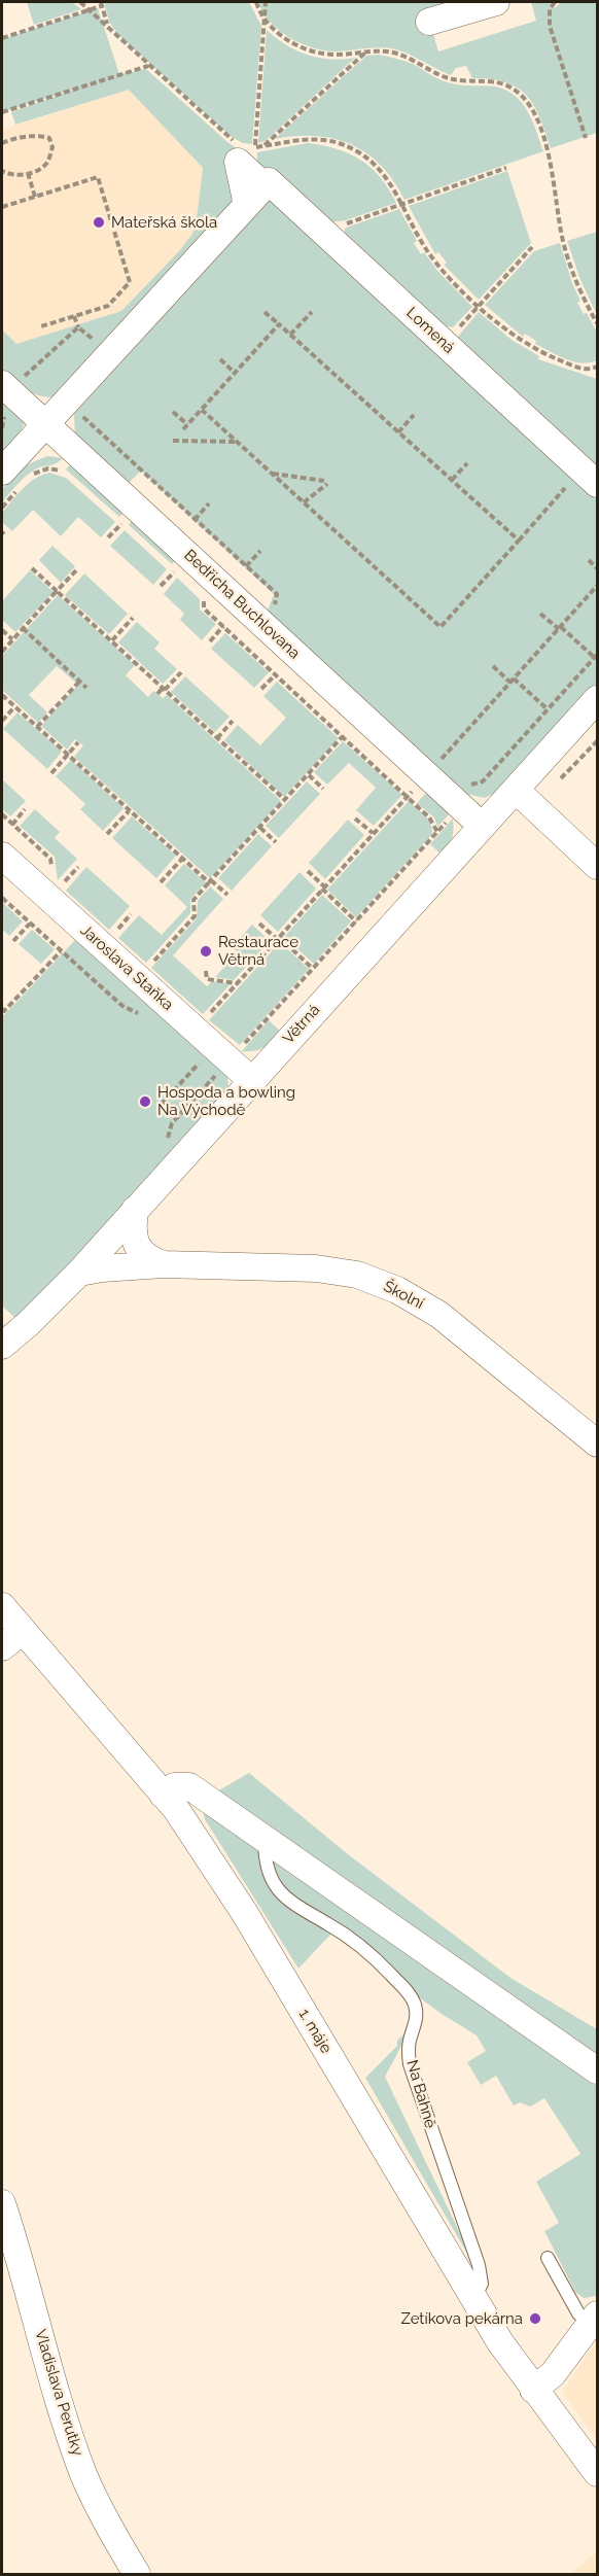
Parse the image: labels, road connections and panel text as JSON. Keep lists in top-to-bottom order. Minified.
{"streets":{"street":["Lomená","Bedřicha Buchlovana","Jaroslava Staňka","Větrná","Školní","1. máje","Vladislava Perutky"],"lane":["Na Bahně"]},"crossings":[["Lomená","Bedřicha Buchlovana"],["Bedřicha Buchlovana","Větrná"],["Jaroslava Staňka","Větrná"],["Větrná","Školní"],["1. máje","Na Bahně"]],"places":["Mateřská škola","Restaurace Větrná","Hospoda a bowling Na Východě","Zetíkova pekárna"]}
